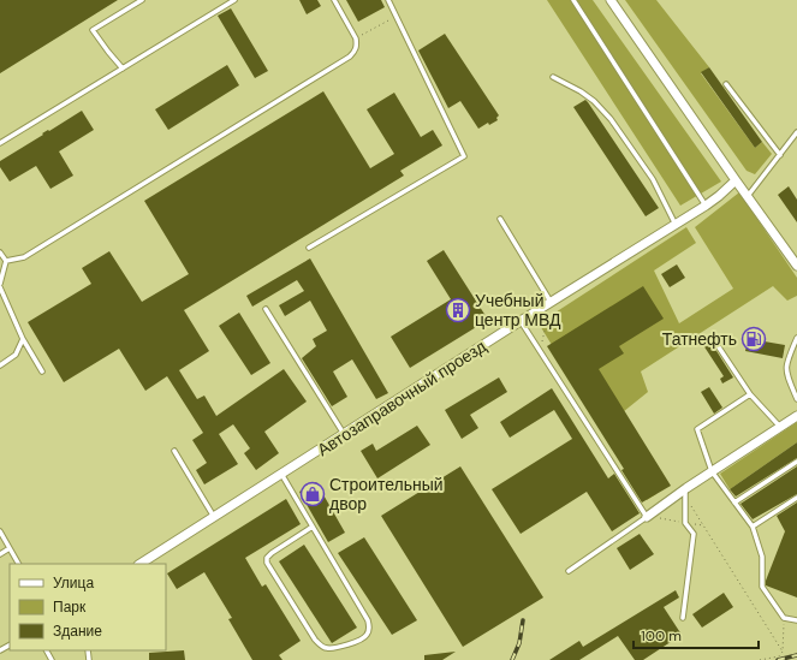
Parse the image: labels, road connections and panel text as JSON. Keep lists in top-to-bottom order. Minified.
{"streets":{"street":["Автозаправочный проезд"]},"places":{"building":["Учебный центр МВД"],"fuel station":["Татнефть"],"shop":["Строительный двор"]},"legend":["Улица","Парк","Здание"],"scale_bar":"100 m"}
